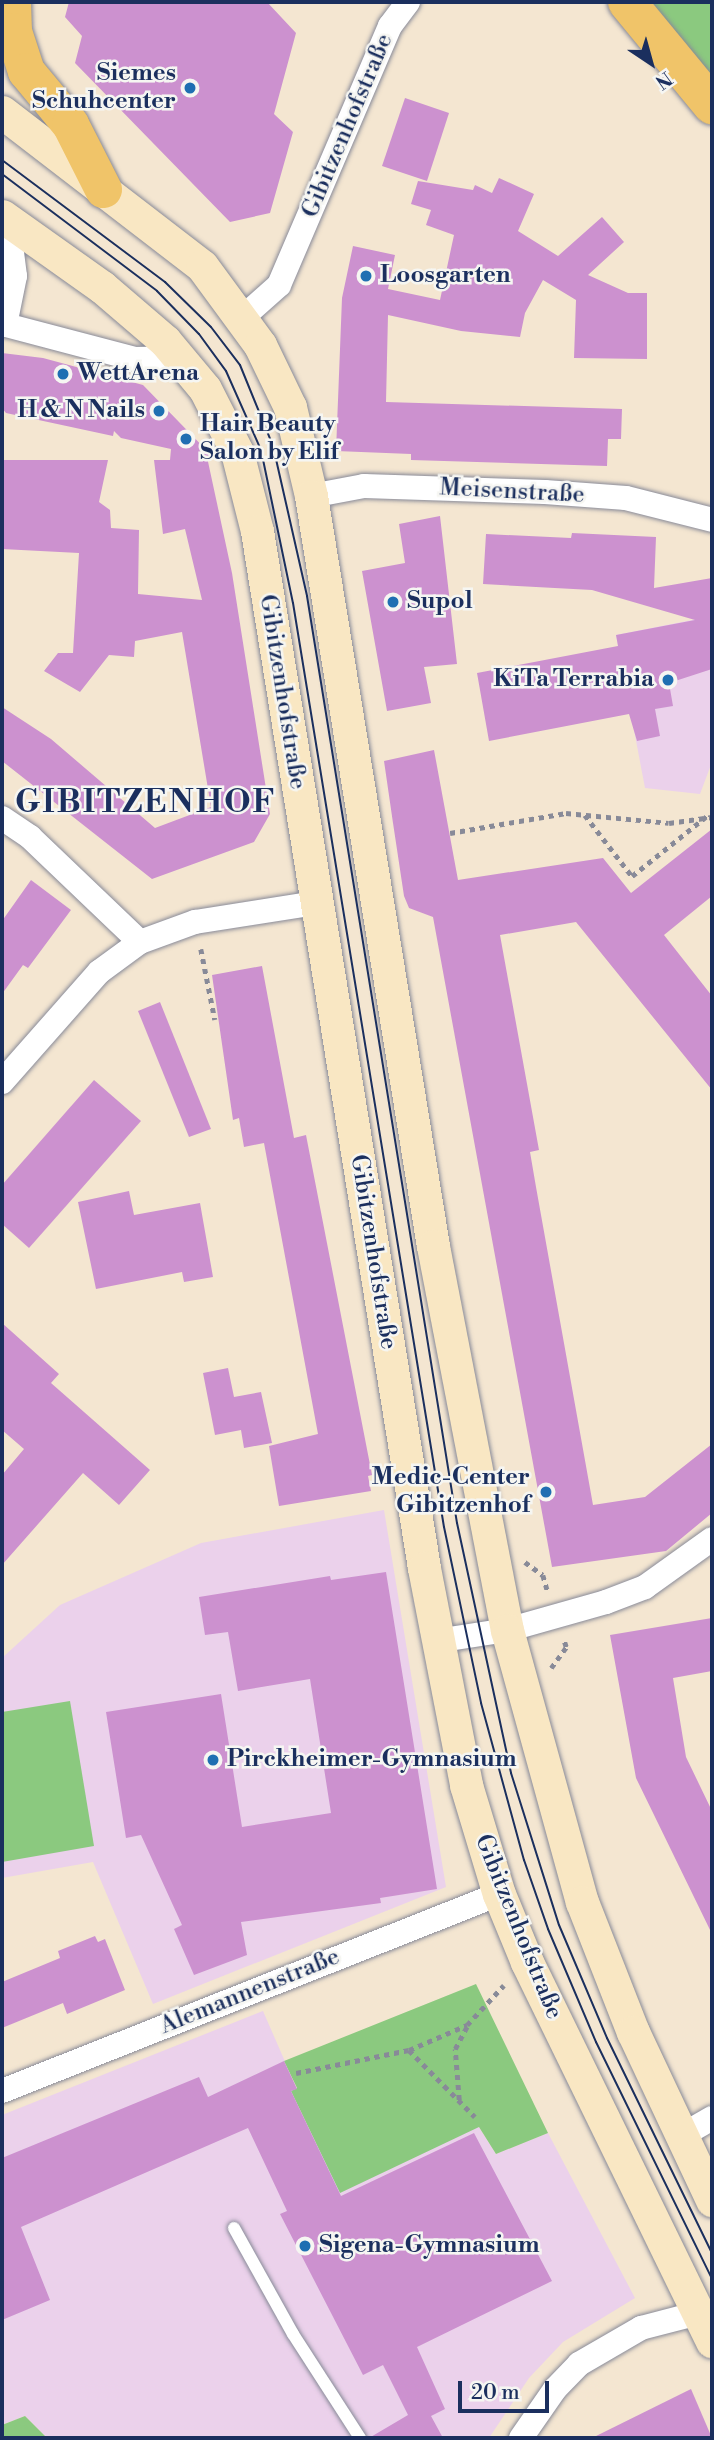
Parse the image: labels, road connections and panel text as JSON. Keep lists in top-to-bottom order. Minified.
{"streets":{"main road":["Gibitzenhofstraße"],"street":["Meisenstraße","Alemannenstraße"]},"crossings":[["Gibitzenhofstraße","Alemannenstraße"]],"districts":["GIBITZENHOF"],"places":["Siemes Schuhcenter","Loosgarten","WettArena","H & N Nails","Hair Beauty Salon by Elif","Supol","KiTa Terrabia","Medic-Center Gibitzenhof","Pirckheimer-Gymnasium","Sigena-Gymnasium"],"scale_bar":"20 m","north":"bottom right"}
